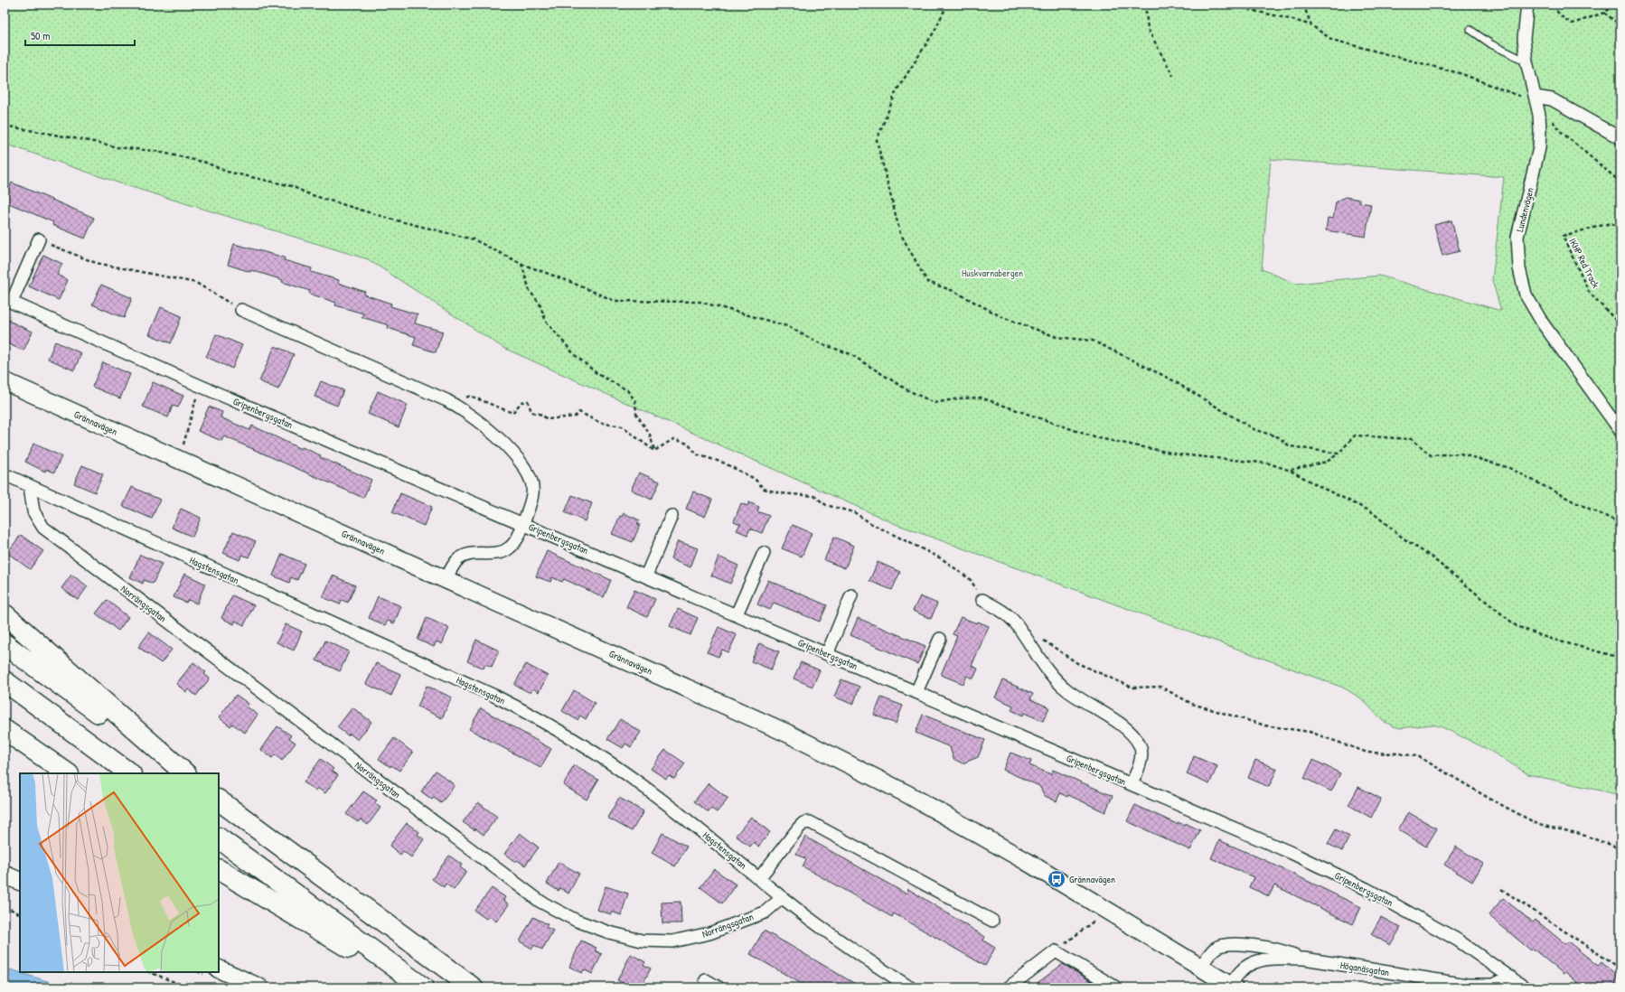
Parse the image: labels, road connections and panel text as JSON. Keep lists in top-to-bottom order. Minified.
{"streets":{"main road":["Grännavägen"],"street":["Lundenvägen","Gripenbergsgatan","Hagstensgatan","Norrängsgatan","Höganäsgatan"],"path":["IKHP Red Track"]},"crossings":[["Gripenbergsgatan","Grännavägen"],["Gripenbergsgatan","Höganäsgatan"],["Grännavägen","Höganäsgatan"],["Hagstensgatan","Norrängsgatan"]],"parks":["Huskvarnabergen"],"places":{"bus stop":["Grännavägen"]},"scale_bar":"50 m"}
